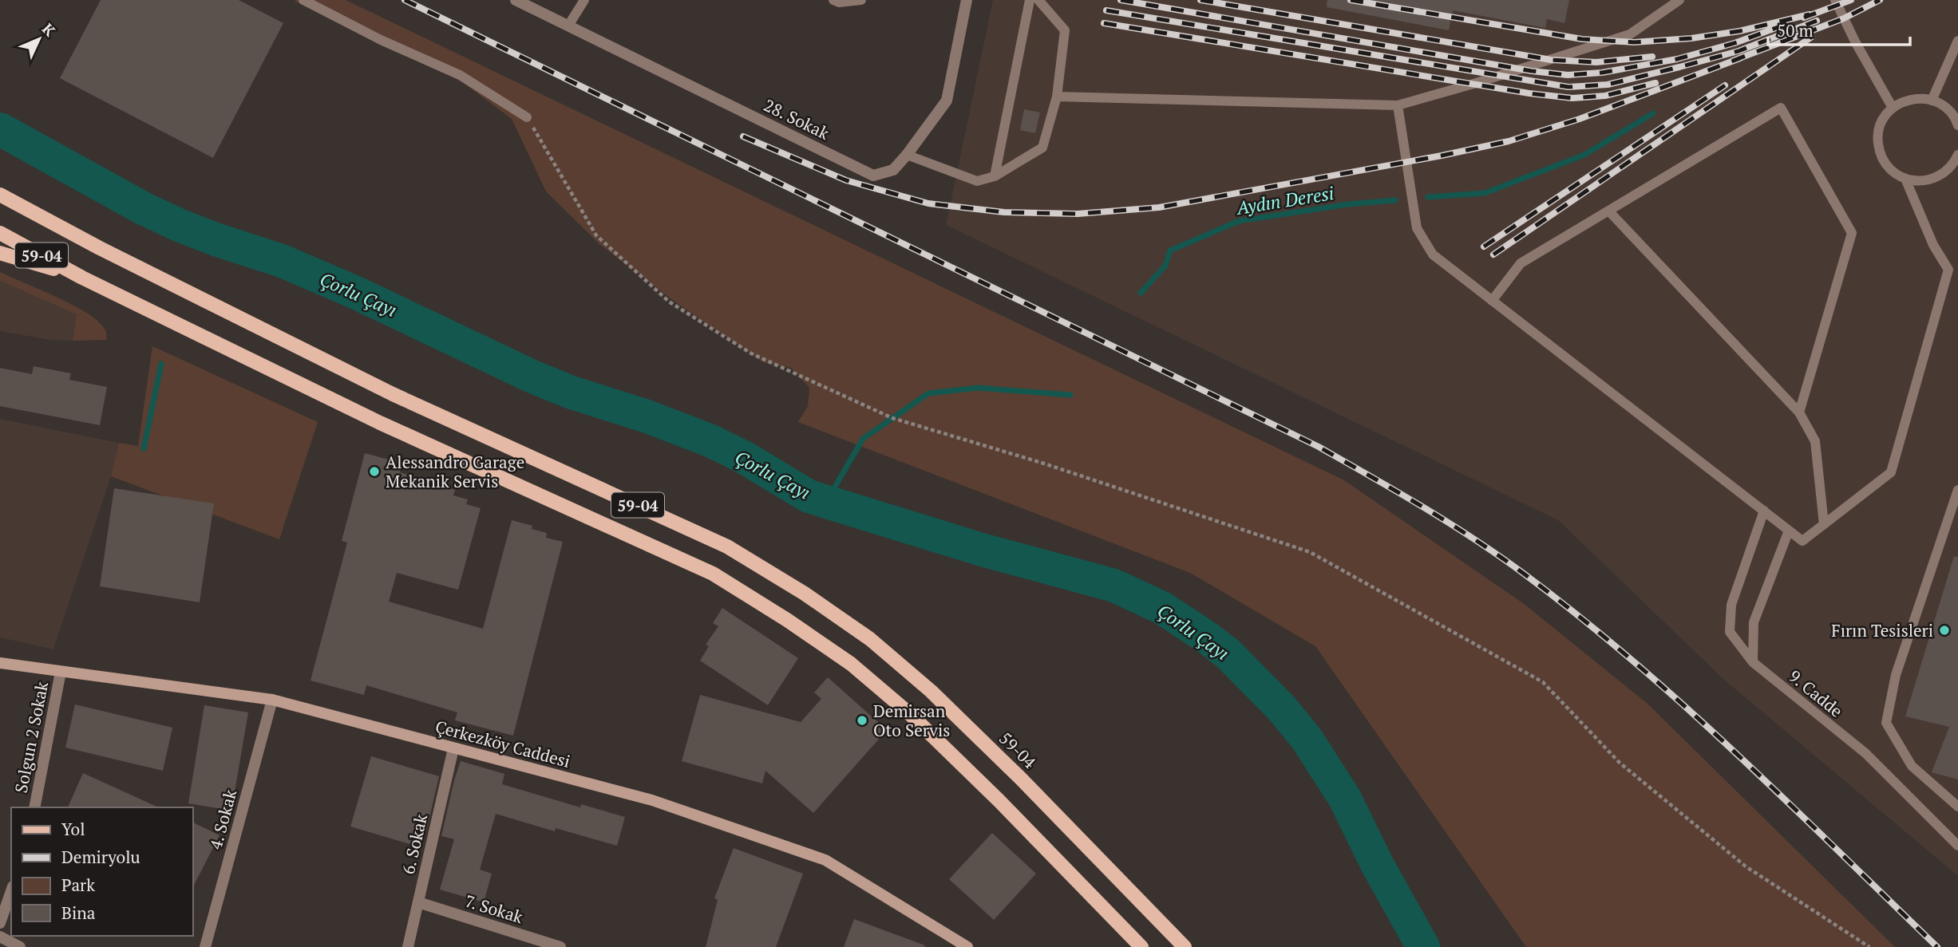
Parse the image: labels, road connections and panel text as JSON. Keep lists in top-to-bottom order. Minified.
{"streets":{"main road":["59-04","Çerkezköy Caddesi"],"street":["28. Sokak","Solgun 2 Sokak","4. Sokak","6. Sokak","7. Sokak"],"lane":["9. Cadde"]},"crossings":[["Solgun 2 Sokak","Çerkezköy Caddesi"],["Çerkezköy Caddesi","4. Sokak"],["Çerkezköy Caddesi","6. Sokak"],["6. Sokak","7. Sokak"]],"water":["Aydın Deresi","Çorlu Çayı"],"places":["Alessandro Garage Mekanik Servis","Fırın Tesisleri","Demirsan Oto Servis"],"legend":["Yol","Demiryolu","Park","Bina"],"scale_bar":"50 m","north":"top right"}
